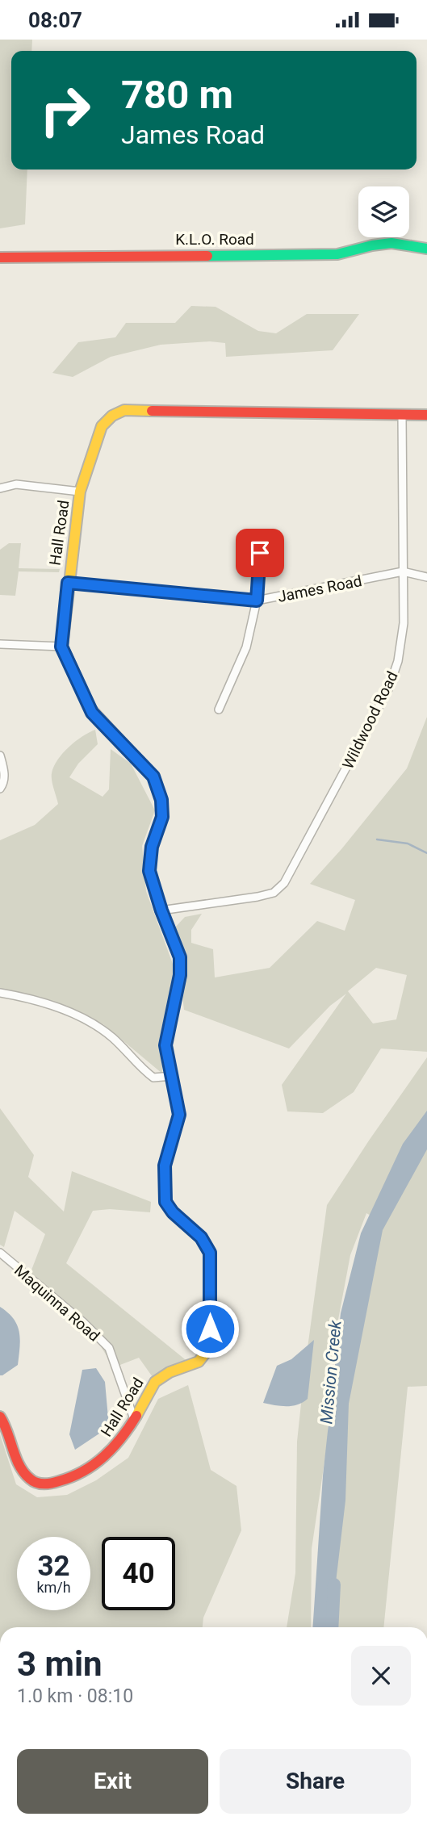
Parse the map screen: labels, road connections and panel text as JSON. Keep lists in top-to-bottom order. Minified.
{"streets":{"street":["K.L.O. Road","Hall Road","James Road","Wildwood Road","Maquinna Road"]},"crossings":[["Hall Road","James Road"],["Hall Road","Wildwood Road"],["Hall Road","Maquinna Road"],["James Road","Wildwood Road"]],"water":["Mission Creek"],"page":{"status":"08:07","turn":["780 m","James Road"],"speed":"32 km/h","limit":"40","heading":["3 min","1.0 km · 08:10"],"buttons":["Exit","Share"]}}
